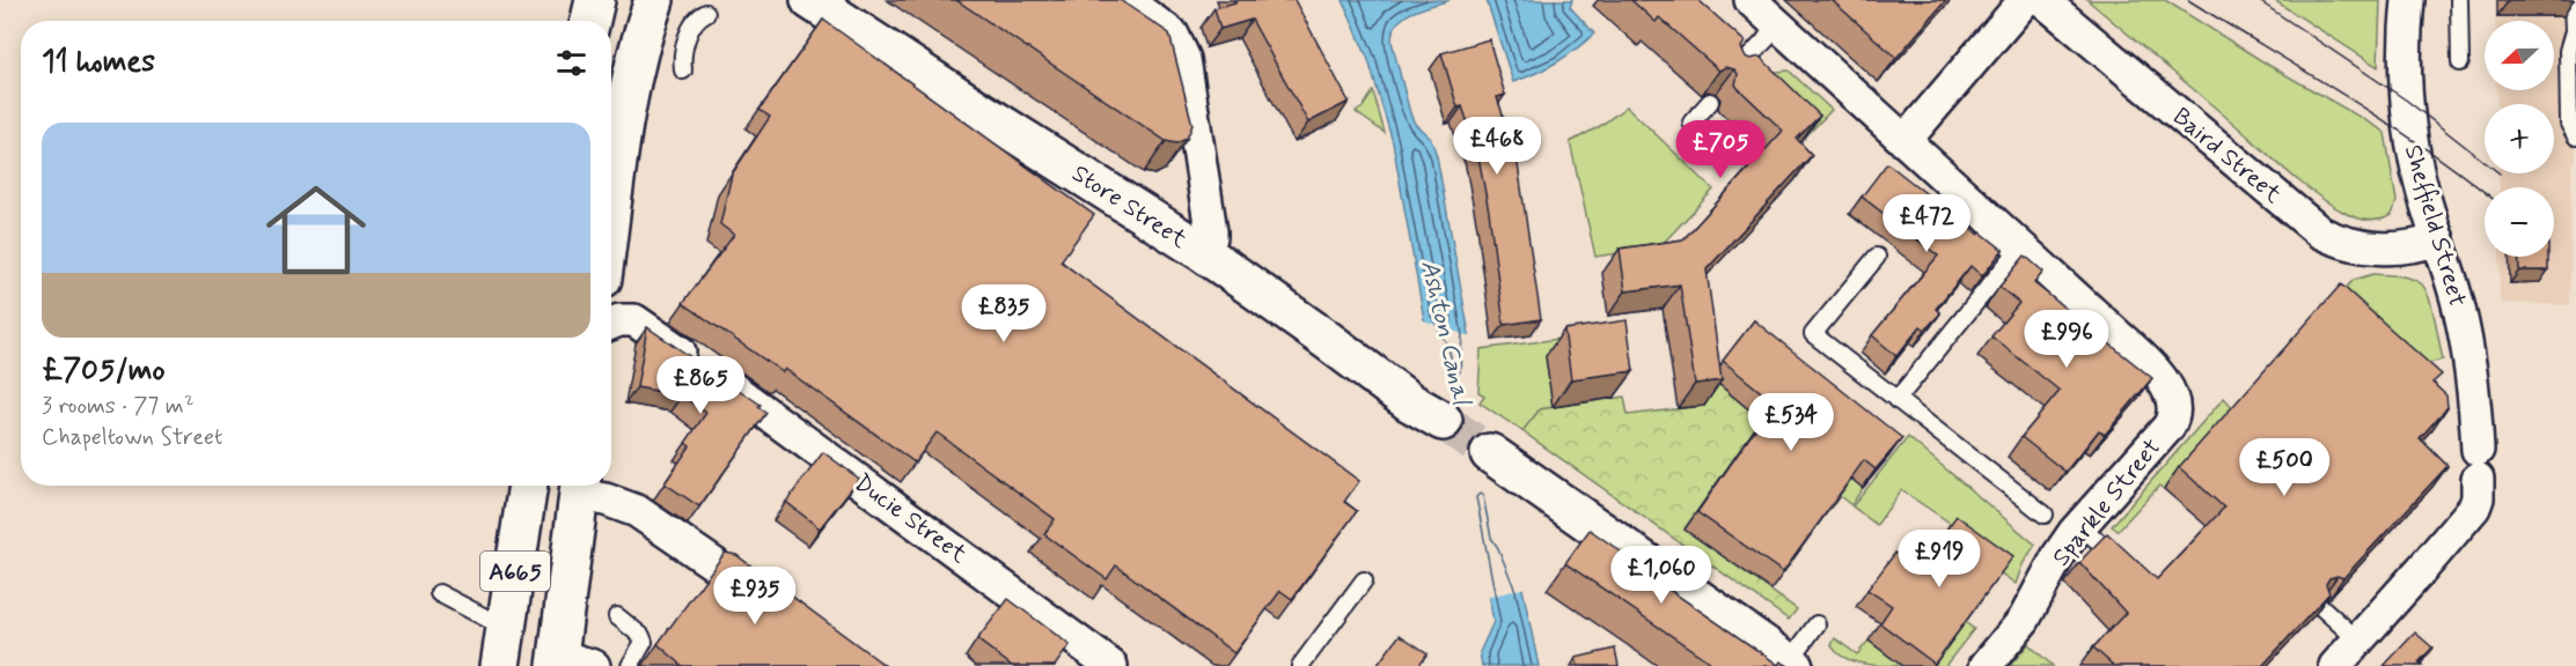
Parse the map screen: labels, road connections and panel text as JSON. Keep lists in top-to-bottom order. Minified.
{"streets":{"main road":["Store Street","A665"],"street":["Baird Street","Sheffield Street","Sparkle Street","Ducie Street"]},"crossings":[["Baird Street","Sheffield Street"]],"water":["Ashton Canal"],"north":"left","page":{"map_buttons":["+","−"],"heading":"11 homes","list":[{"name":"£705/mo","note":"3 rooms · 77 m² · Chapeltown Street"}],"price":["£468","£705","£472","£835","£996","£865","£534","£500","£919","£1,060","£935"]}}
